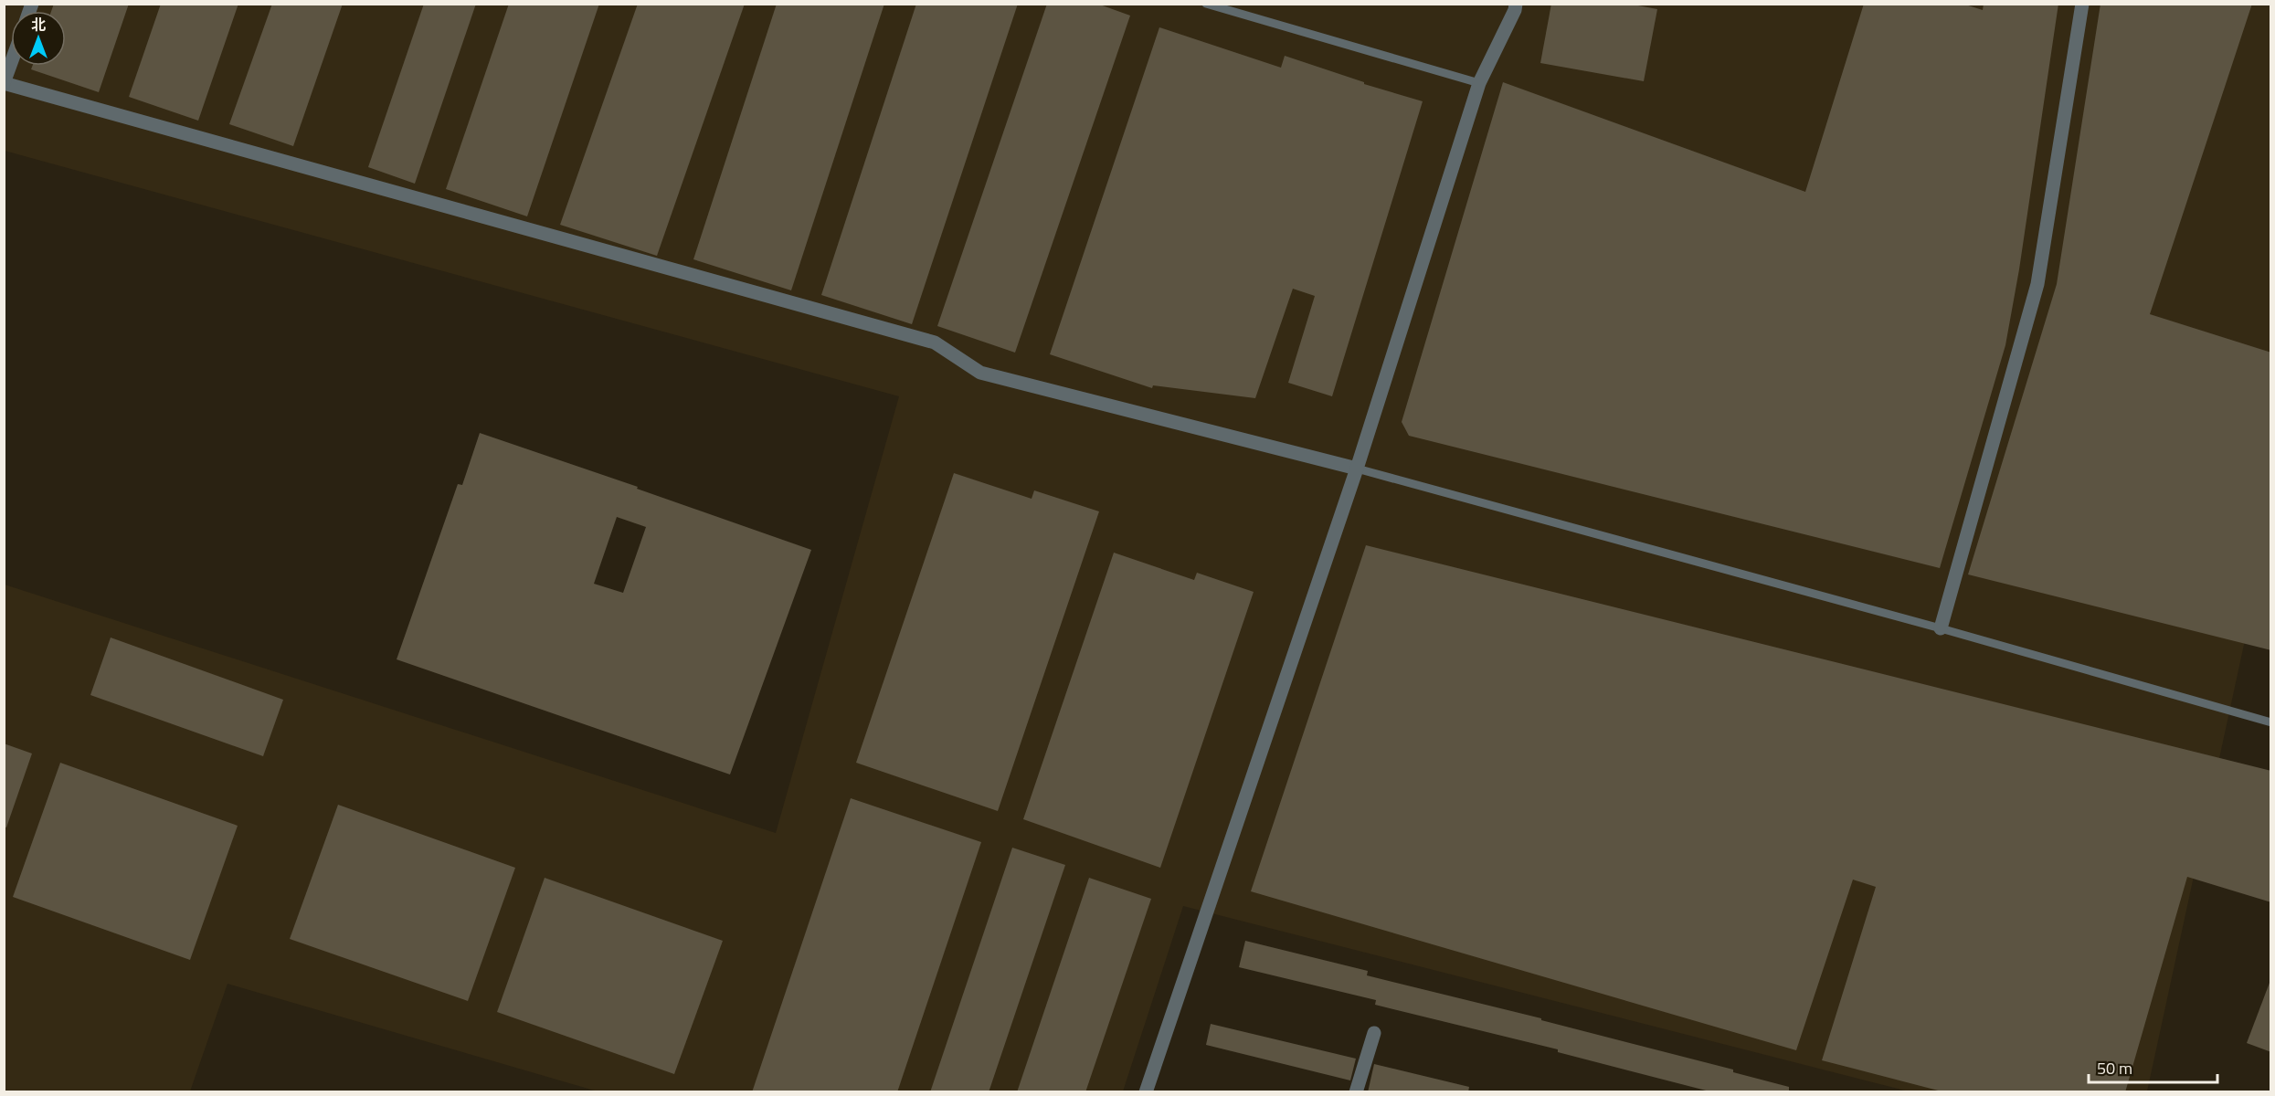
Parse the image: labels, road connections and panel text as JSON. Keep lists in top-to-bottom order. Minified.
{"scale_bar":"50 m","north":"top"}
